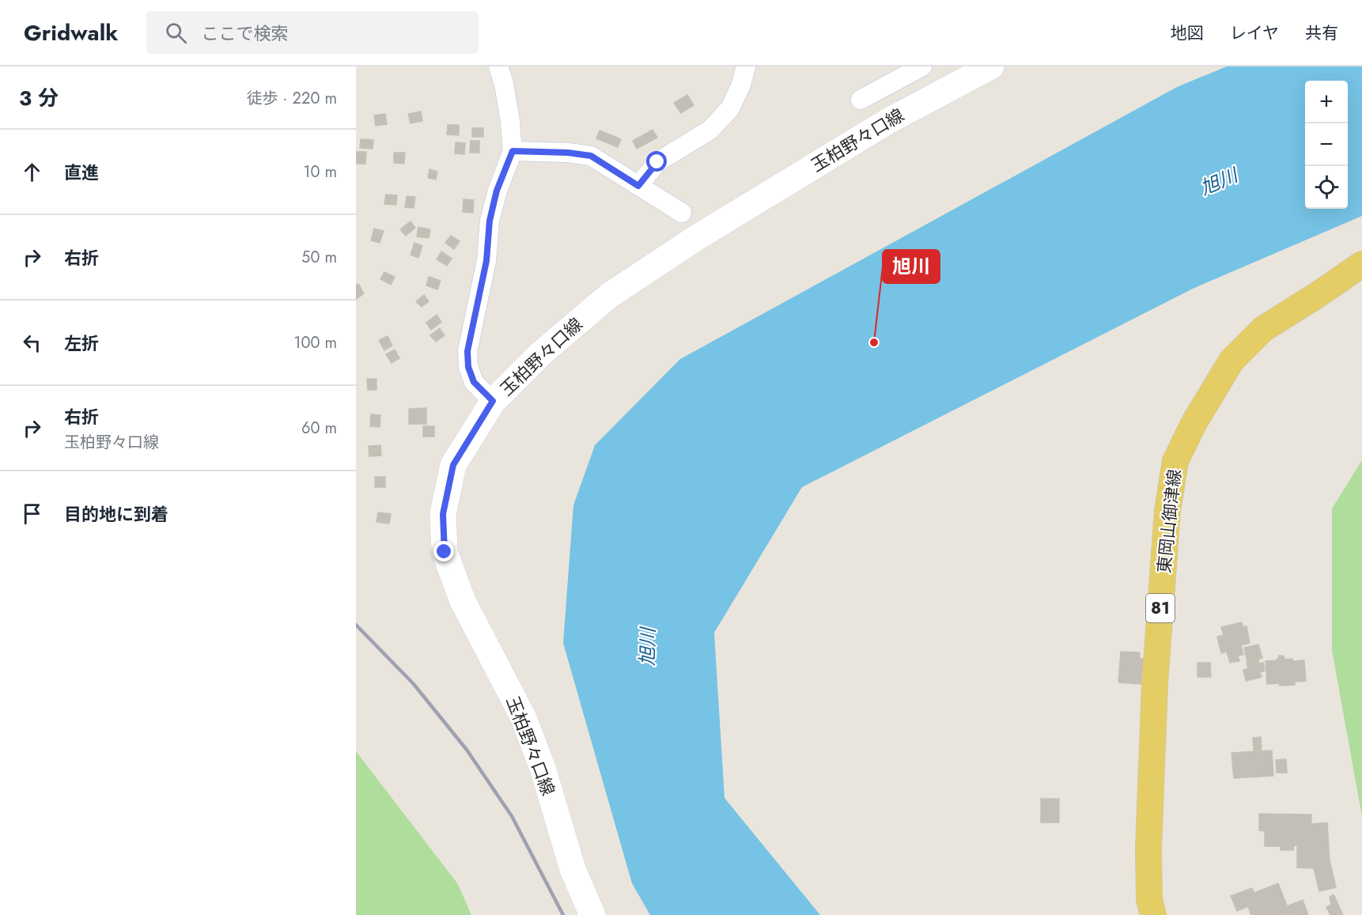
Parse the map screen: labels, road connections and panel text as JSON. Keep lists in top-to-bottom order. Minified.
{"streets":{"main road":["玉柏野々口線","東岡山御津線","81"]},"water":["旭川"],"places":["旭川"],"page":{"header":"Gridwalk","search":"ここで検索","nav":["地図","レイヤ","共有"],"heading":["3 分","徒歩 · 220 m"],"map_buttons":["+","−"],"list":[["直進","10 m"],["右折","50 m"],["左折","100 m"],["右折","玉柏野々口線","60 m"],"目的地に到着"]}}
